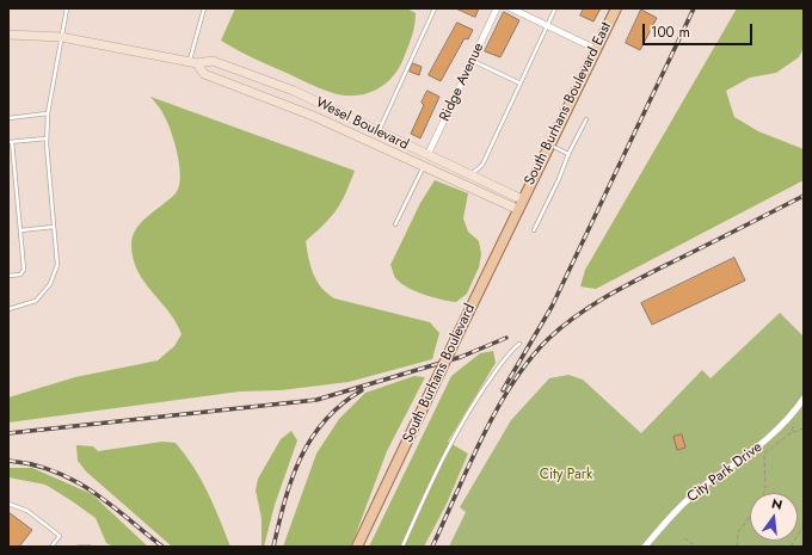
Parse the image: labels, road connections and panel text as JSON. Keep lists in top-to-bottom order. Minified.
{"streets":{"main road":["South Burhans Boulevard East","Wesel Boulevard","South Burhans Boulevard"],"street":["Ridge Avenue","City Park Drive"]},"crossings":[["Ridge Avenue","Wesel Boulevard"],["South Burhans Boulevard East","Wesel Boulevard"],["South Burhans Boulevard East","South Burhans Boulevard"],["Wesel Boulevard","South Burhans Boulevard"]],"parks":["City Park"],"scale_bar":"100 m","north":"top"}
